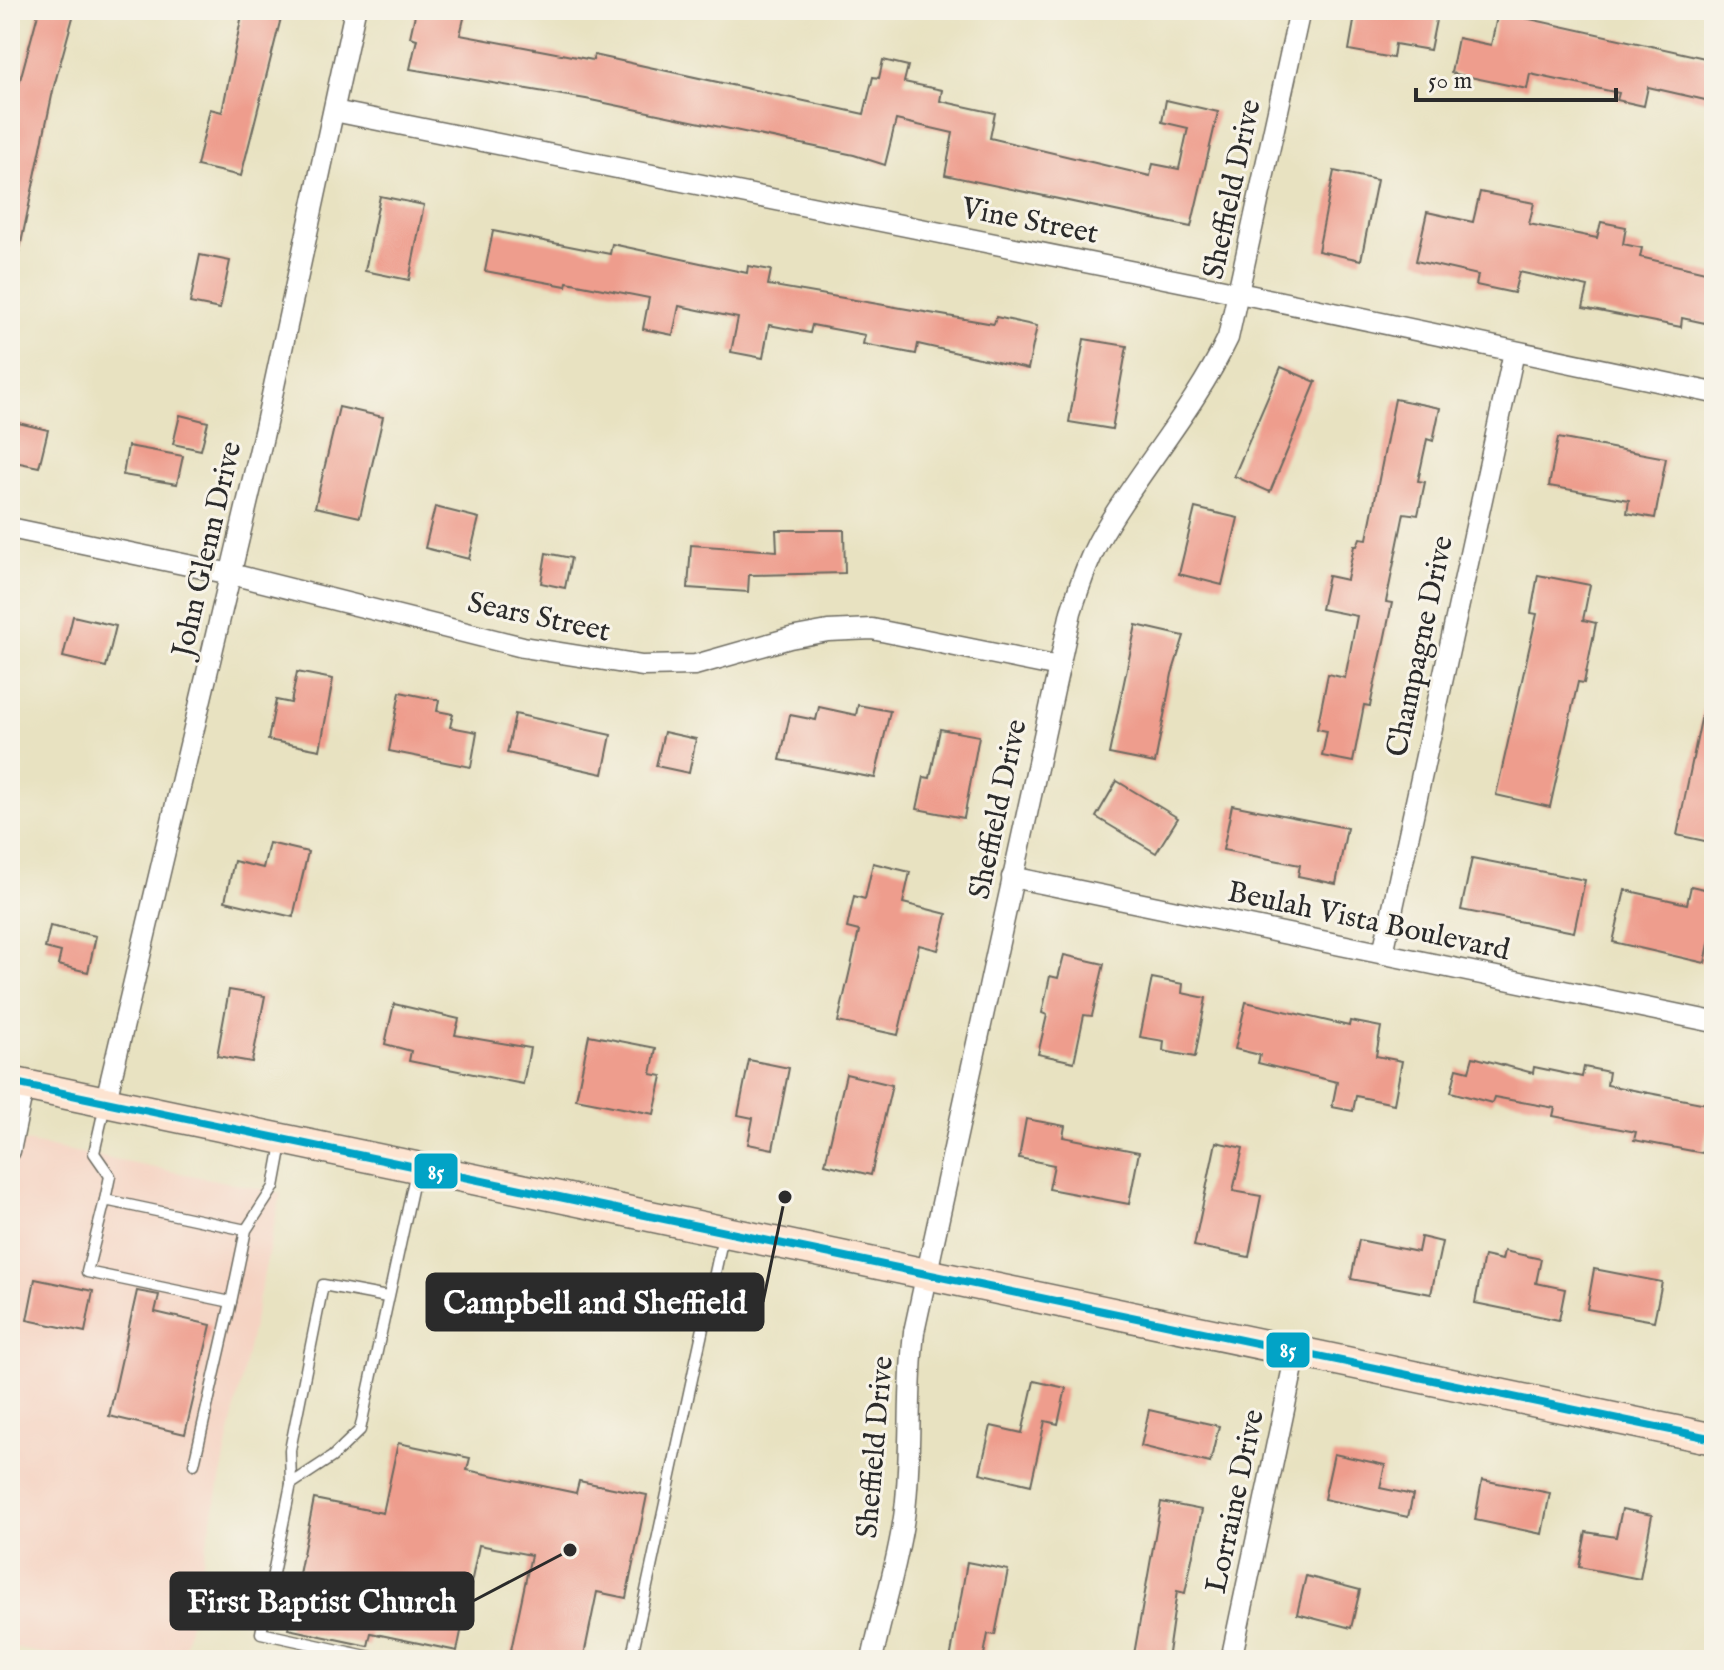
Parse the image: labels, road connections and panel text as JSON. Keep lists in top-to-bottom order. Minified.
{"streets":{"street":["Sheffield Drive","Vine Street","John Glenn Drive","Sears Street","Champagne Drive","Beulah Vista Boulevard","Lorraine Drive"]},"crossings":[["Sheffield Drive","Vine Street"],["Sheffield Drive","Sears Street"],["Sheffield Drive","Beulah Vista Boulevard"],["Vine Street","John Glenn Drive"],["Vine Street","Champagne Drive"],["John Glenn Drive","Sears Street"],["Champagne Drive","Beulah Vista Boulevard"]],"places":["Campbell and Sheffield","First Baptist Church"],"lines":["transit line 85"],"scale_bar":"50 m"}
